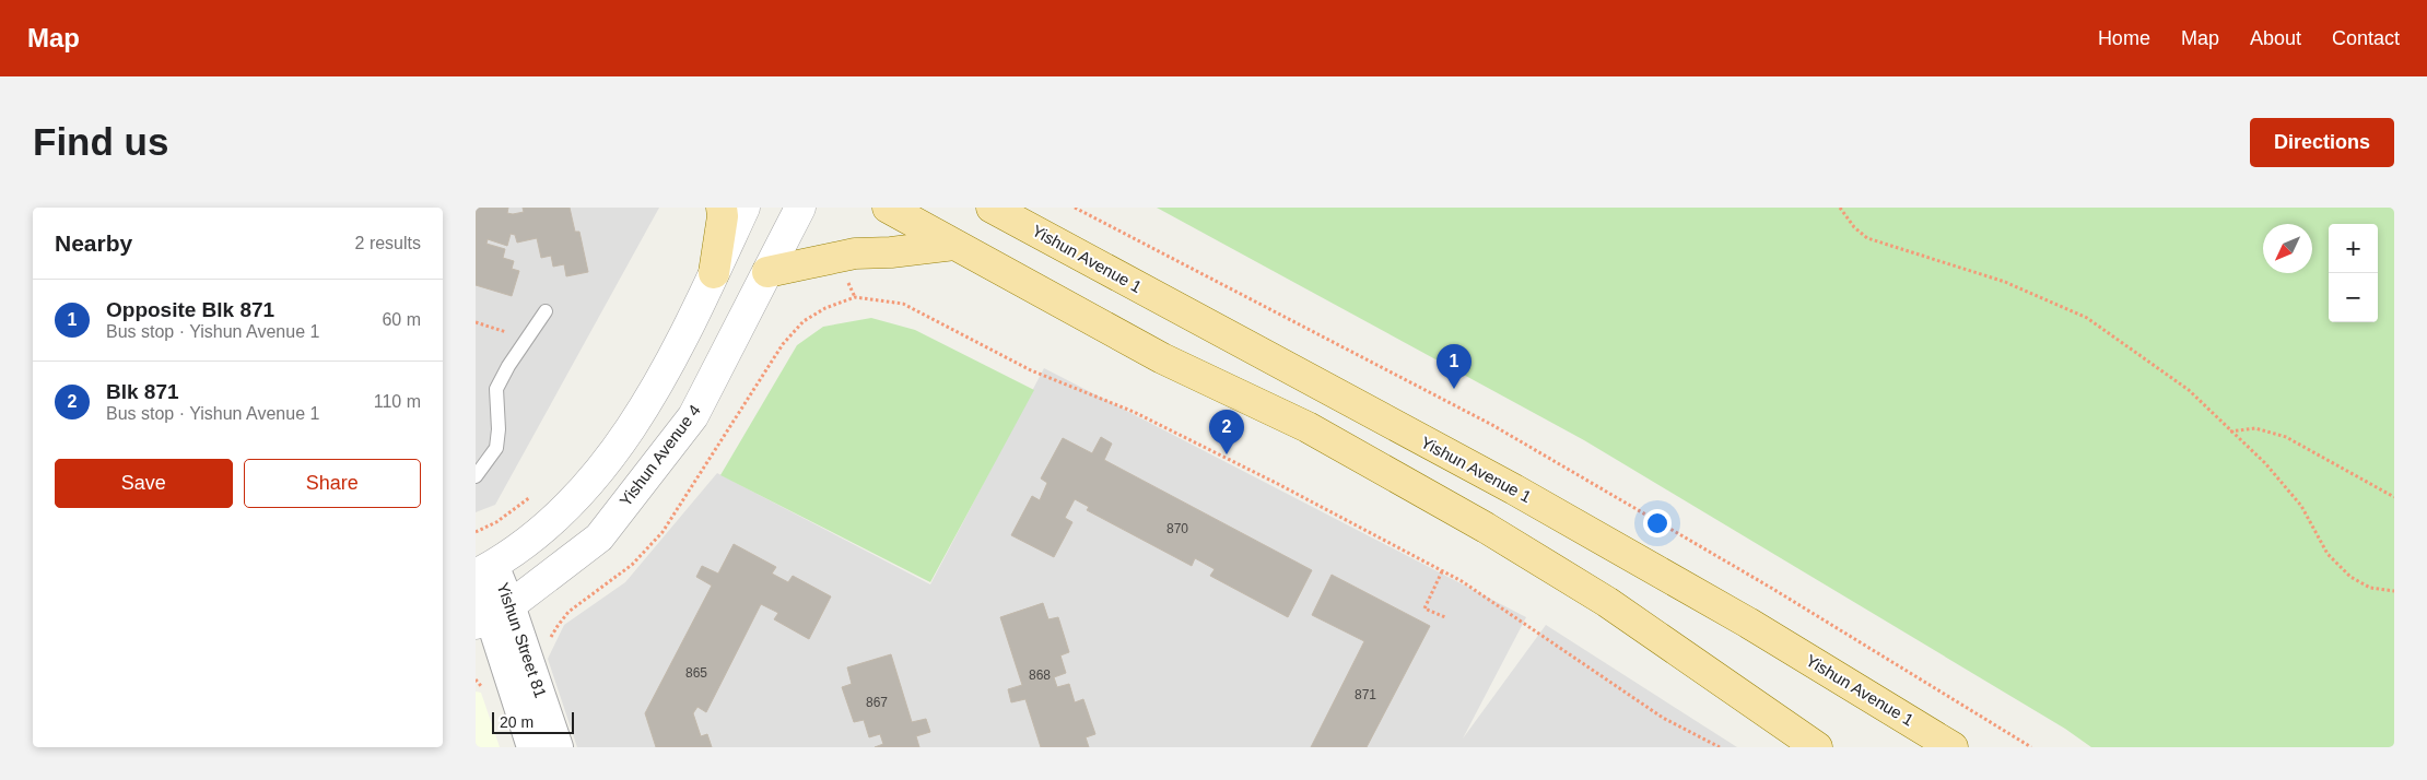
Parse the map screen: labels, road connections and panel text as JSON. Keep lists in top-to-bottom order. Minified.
{"streets":{"main road":["Yishun Avenue 1"],"street":["Yishun Avenue 4","Yishun Street 81"]},"crossings":[["Yishun Avenue 4","Yishun Street 81"]],"house_numbers":["870","865","868","871","867"],"scale_bar":"20 m","north":"bottom left","page":{"header":"Map","nav":["Home","Map","About","Contact"],"buttons":["Directions",["Save","Share"]],"title":"Find us","heading":["Nearby","2 results"],"map_buttons":["+","−"],"list":[{"mark":"1","name":"Opposite Blk 871","note":"Bus stop · Yishun Avenue 1","value":"60 m"},{"mark":"2","name":"Blk 871","note":"Bus stop · Yishun Avenue 1","value":"110 m"}],"pins":["1","2"],"scale":"20 m"}}
